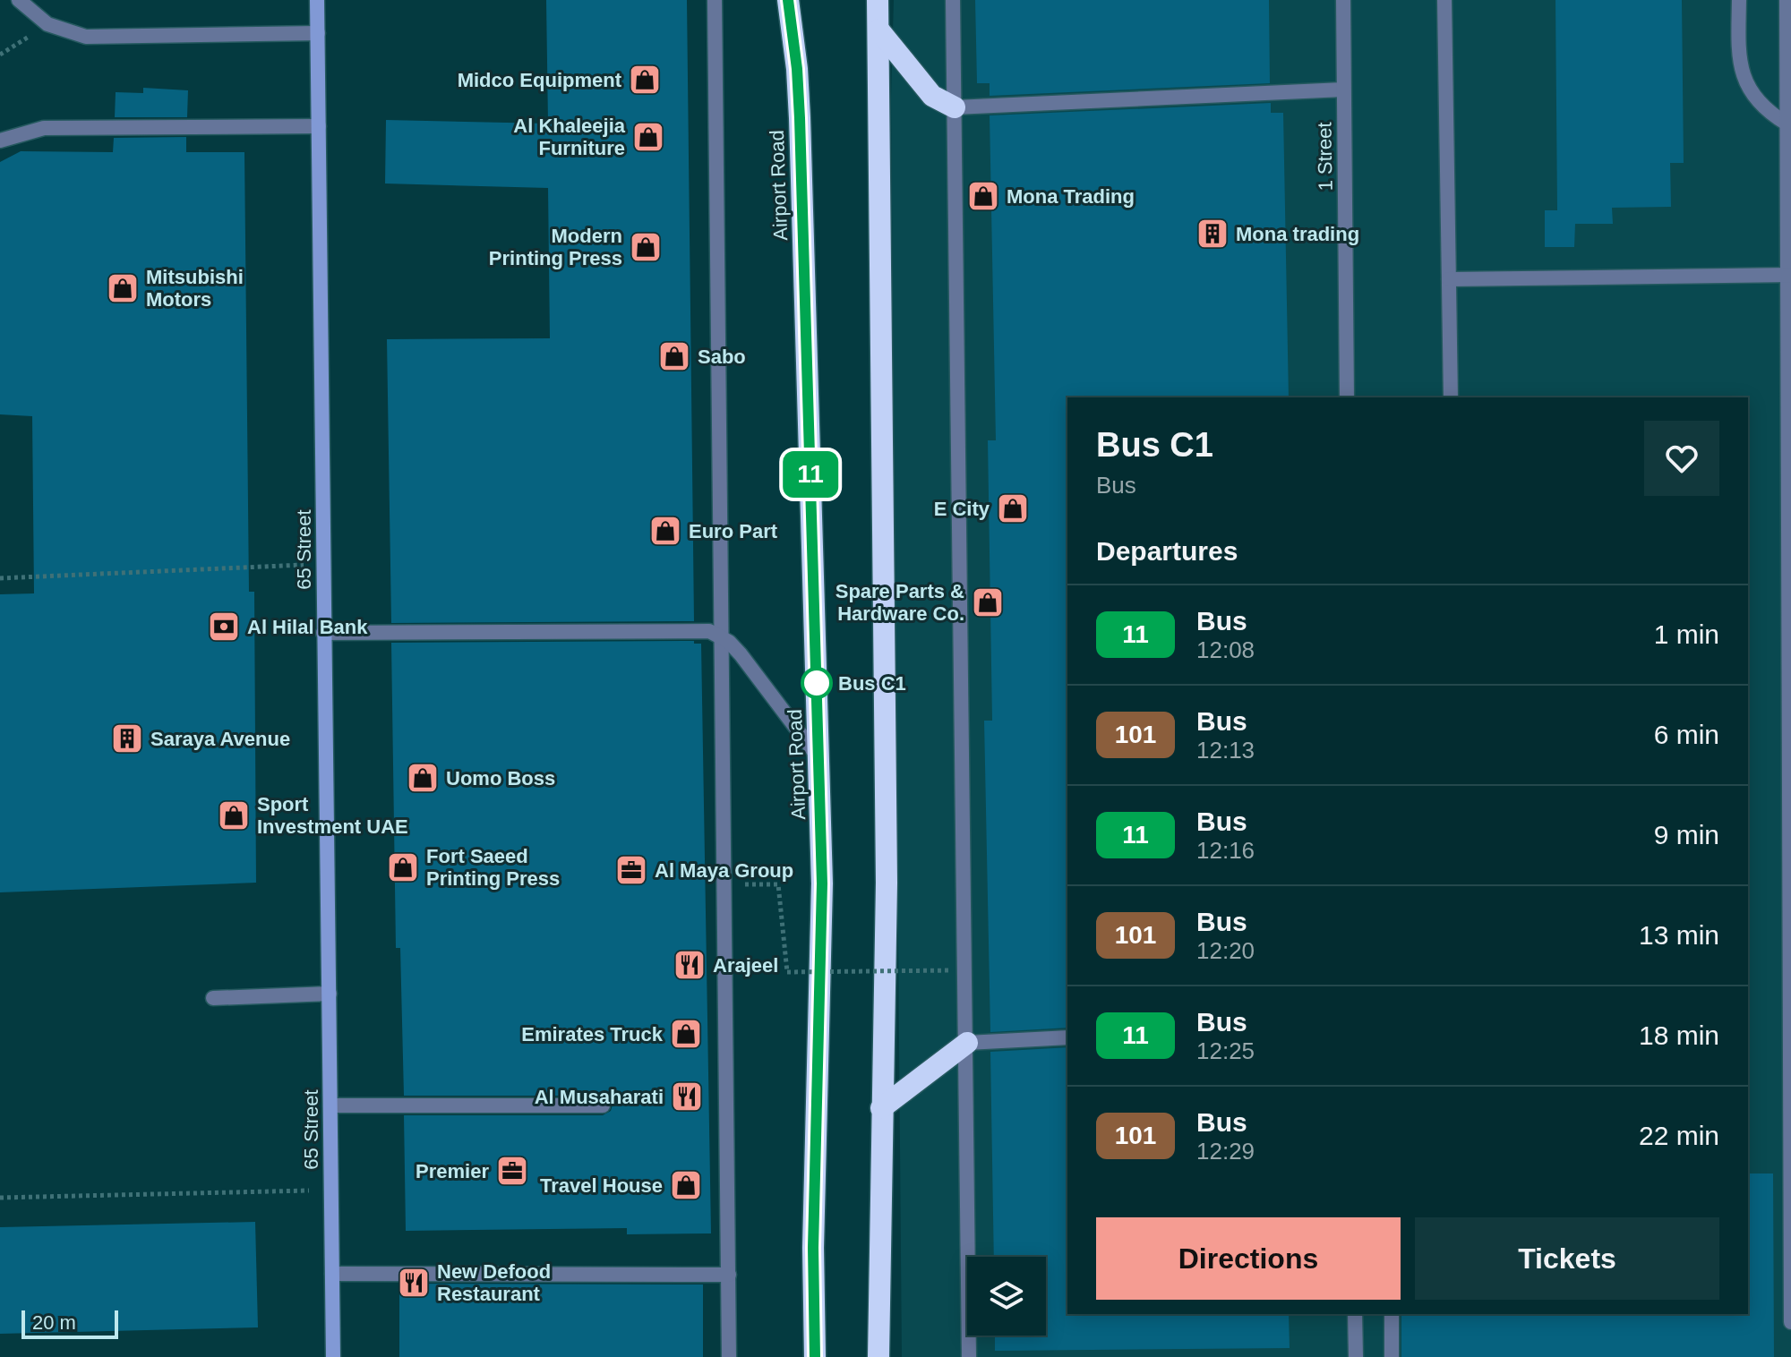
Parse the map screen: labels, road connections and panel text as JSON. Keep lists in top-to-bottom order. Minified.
{"streets":{"highway":["Airport Road"],"street":["1 Street","65 Street"]},"places":{"shop":["Midco Equipment","Al Khaleejia Furniture","Mona Trading","Modern Printing Press","Mitsubishi Motors","Sabo","E City","Euro Part","Spare Parts & Hardware Co.","Uomo Boss","Sport Investment UAE","Fort Saeed Printing Press","Emirates Truck","Travel House"],"building":["Mona trading","Saraya Avenue"],"bank":["Al Hilal Bank"],"other":["Bus C1"],"office":["Al Maya Group","Premier"],"restaurant":["Arajeel","Al Musaharati","New Defood Restaurant"]},"lines":["bus line 11"],"scale_bar":"20 m","page":{"on_map":"11","heading":[["Bus C1","Bus"],"Departures"],"list":[{"mark":"11","name":"Bus","note":"12:08","value":"1 min"},{"mark":"101","name":"Bus","note":"12:13","value":"6 min"},{"mark":"11","name":"Bus","note":"12:16","value":"9 min"},{"mark":"101","name":"Bus","note":"12:20","value":"13 min"},{"mark":"11","name":"Bus","note":"12:25","value":"18 min"},{"mark":"101","name":"Bus","note":"12:29","value":"22 min"}],"buttons":["Directions","Tickets"],"scale":"20 m"}}
